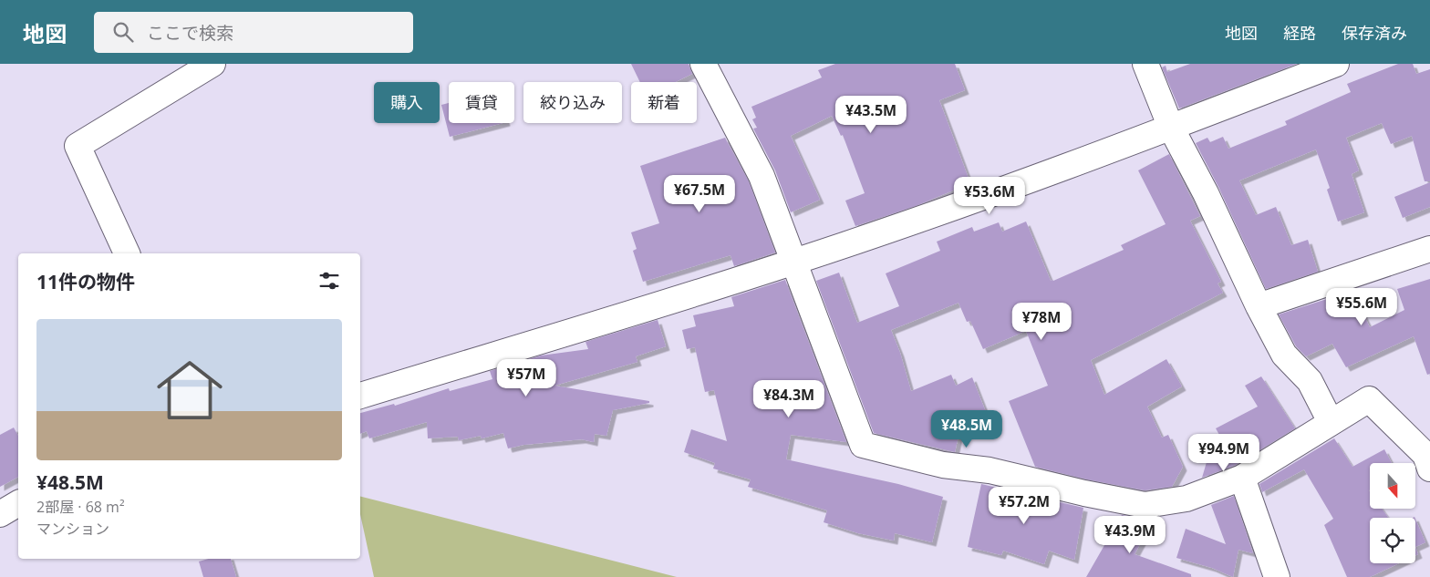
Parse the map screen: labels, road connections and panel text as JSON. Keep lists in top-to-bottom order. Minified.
{"north":"bottom","page":{"header":"地図","search":"ここで検索","nav":["地図","経路","保存済み"],"chip":["購入","賃貸","絞り込み","新着"],"price":["¥43.5M","¥67.5M","¥53.6M","¥55.6M","¥78M","¥57M","¥84.3M","¥48.5M","¥94.9M","¥57.2M","¥43.9M"],"heading":"11件の物件","list":[{"name":"¥48.5M","note":"2部屋 · 68 m² · マンション"}]}}
